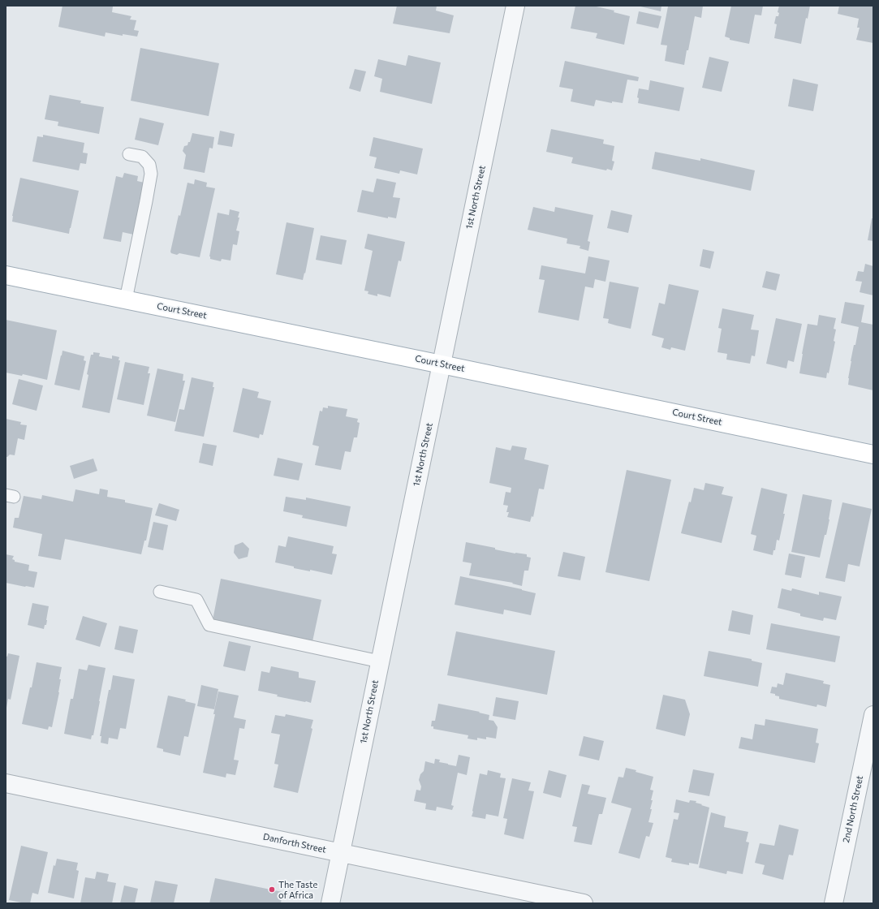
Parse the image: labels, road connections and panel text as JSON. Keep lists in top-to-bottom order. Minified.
{"streets":{"main road":["Court Street"],"street":["1st North Street","2nd North Street","Danforth Street"]},"crossings":[["1st North Street","Court Street"],["1st North Street","Danforth Street"]],"places":["The Taste of Africa"]}
